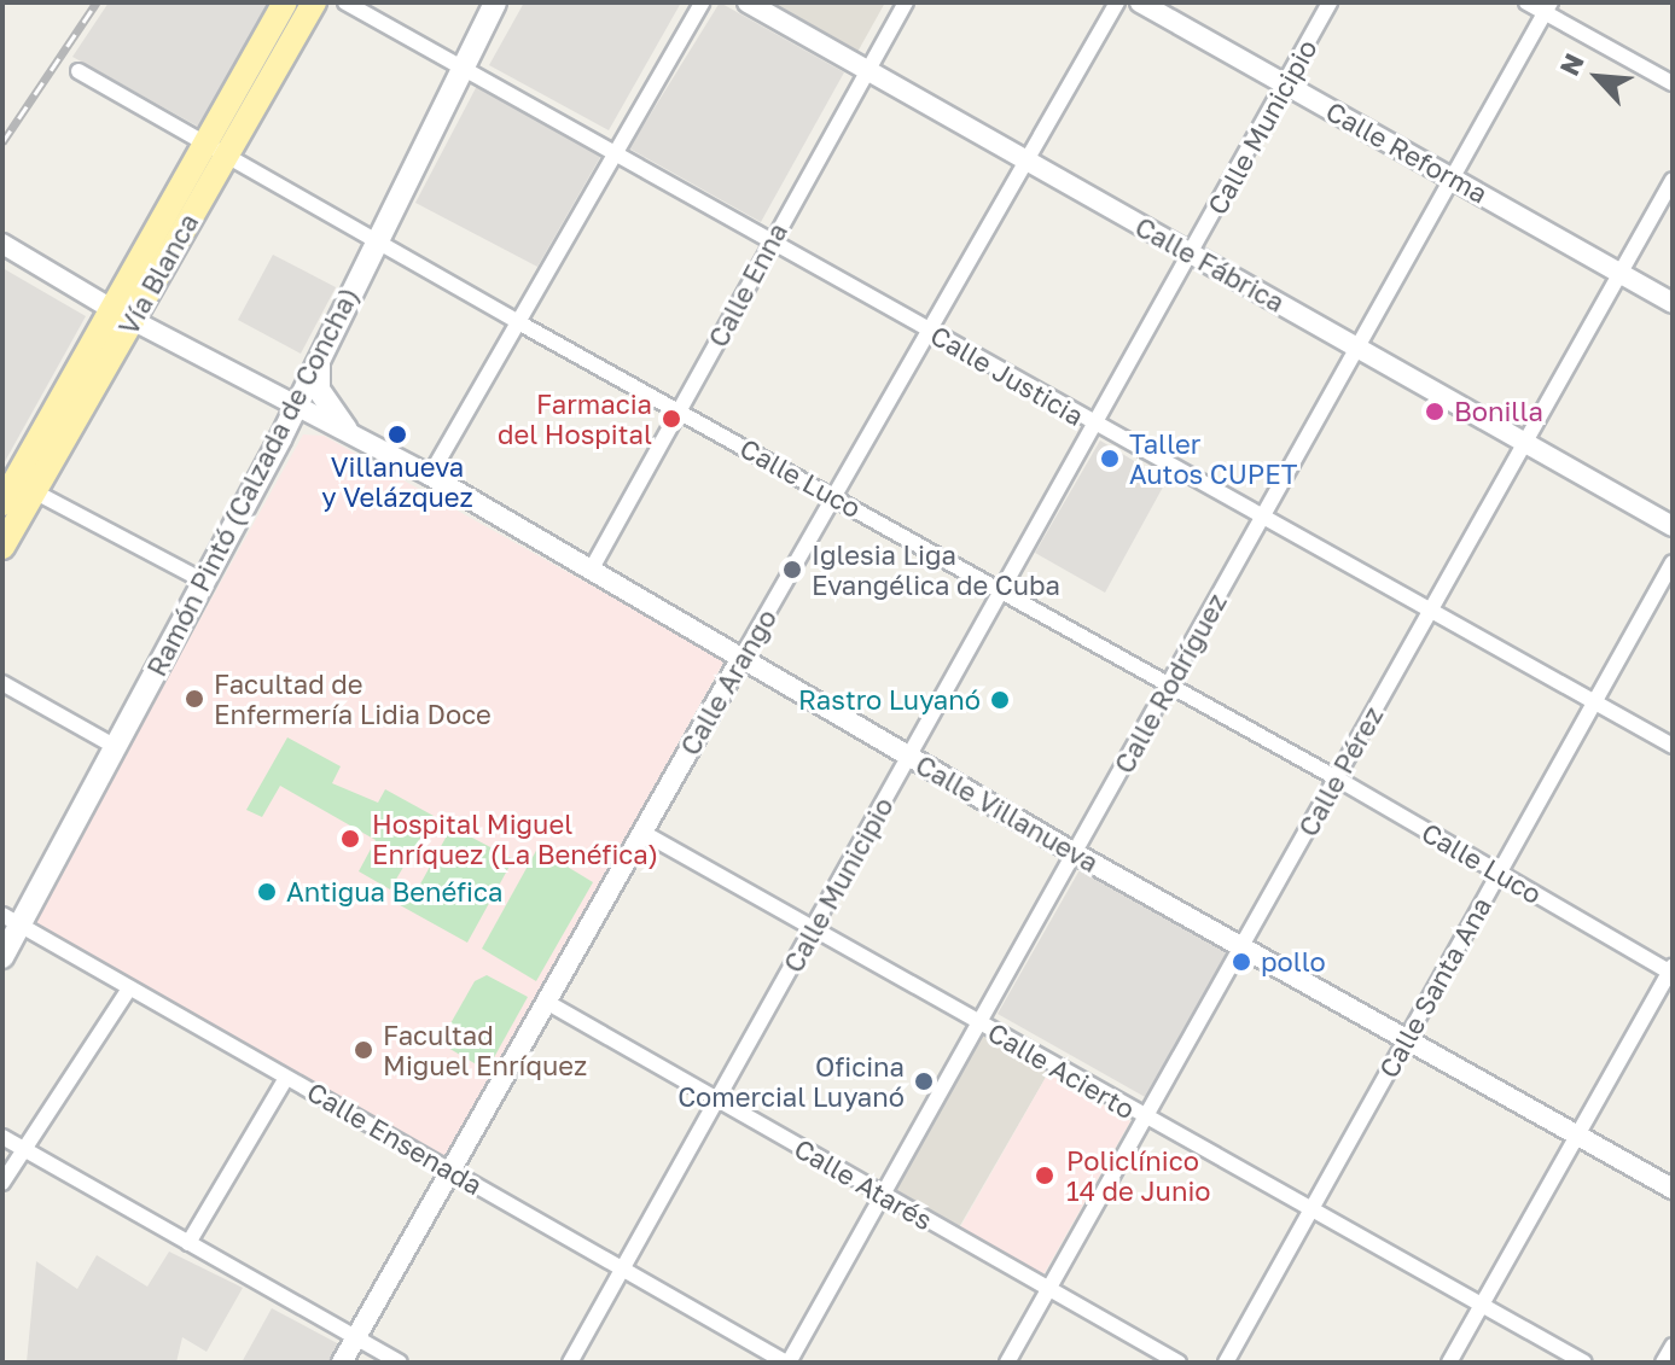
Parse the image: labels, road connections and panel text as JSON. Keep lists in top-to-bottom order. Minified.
{"streets":{"main road":["Vía Blanca","Ramón Pintó (Calzada de Concha)"],"street":["Calle Municipio","Calle Reforma","Calle Fábrica","Calle Enna","Calle Justicia","Calle Luco","Calle Arango","Calle Rodríguez","Calle Pérez","Calle Villanueva","Calle Santa Ana","Calle Acierto","Calle Ensenada","Calle Atarés"]},"crossings":[["Calle Municipio","Calle Reforma"],["Calle Municipio","Calle Fábrica"],["Calle Municipio","Calle Justicia"],["Calle Municipio","Calle Luco"],["Calle Municipio","Calle Villanueva"],["Calle Municipio","Calle Acierto"],["Calle Municipio","Calle Ensenada"],["Calle Municipio","Calle Atarés"],["Calle Reforma","Calle Rodríguez"],["Calle Reforma","Calle Pérez"],["Calle Fábrica","Calle Enna"],["Calle Fábrica","Calle Arango"],["Calle Fábrica","Calle Rodríguez"],["Calle Fábrica","Calle Pérez"],["Vía Blanca","Calle Luco"],["Vía Blanca","Calle Villanueva"],["Calle Enna","Calle Justicia"],["Calle Enna","Calle Luco"],["Calle Enna","Calle Villanueva"],["Calle Justicia","Ramón Pintó (Calzada de Concha)"],["Calle Justicia","Calle Arango"],["Calle Justicia","Calle Rodríguez"],["Calle Justicia","Calle Pérez"],["Calle Justicia","Calle Santa Ana"],["Calle Luco","Ramón Pintó (Calzada de Concha)"],["Calle Luco","Calle Arango"],["Calle Luco","Calle Rodríguez"],["Calle Luco","Calle Pérez"],["Calle Luco","Calle Santa Ana"],["Ramón Pintó (Calzada de Concha)","Calle Villanueva"],["Ramón Pintó (Calzada de Concha)","Calle Ensenada"],["Calle Arango","Calle Villanueva"],["Calle Arango","Calle Acierto"],["Calle Arango","Calle Ensenada"],["Calle Arango","Calle Atarés"],["Calle Rodríguez","Calle Villanueva"],["Calle Rodríguez","Calle Acierto"],["Calle Rodríguez","Calle Ensenada"],["Calle Rodríguez","Calle Atarés"],["Calle Pérez","Calle Villanueva"],["Calle Pérez","Calle Acierto"],["Calle Pérez","Calle Atarés"],["Calle Villanueva","Calle Santa Ana"],["Calle Santa Ana","Calle Acierto"]],"places":["Bonilla","Farmacia del Hospital","Villanueva y Velázquez","Taller Autos CUPET","Iglesia Liga Evangélica de Cuba","Facultad de Enfermería Lidia Doce","Rastro Luyanó","Hospital Miguel Enríquez (La Benéfica)","Antigua Benéfica","pollo","Facultad Miguel Enríquez","Oficina Comercial Luyanó","Policlínico 14 de Junio"],"north":"top left"}
